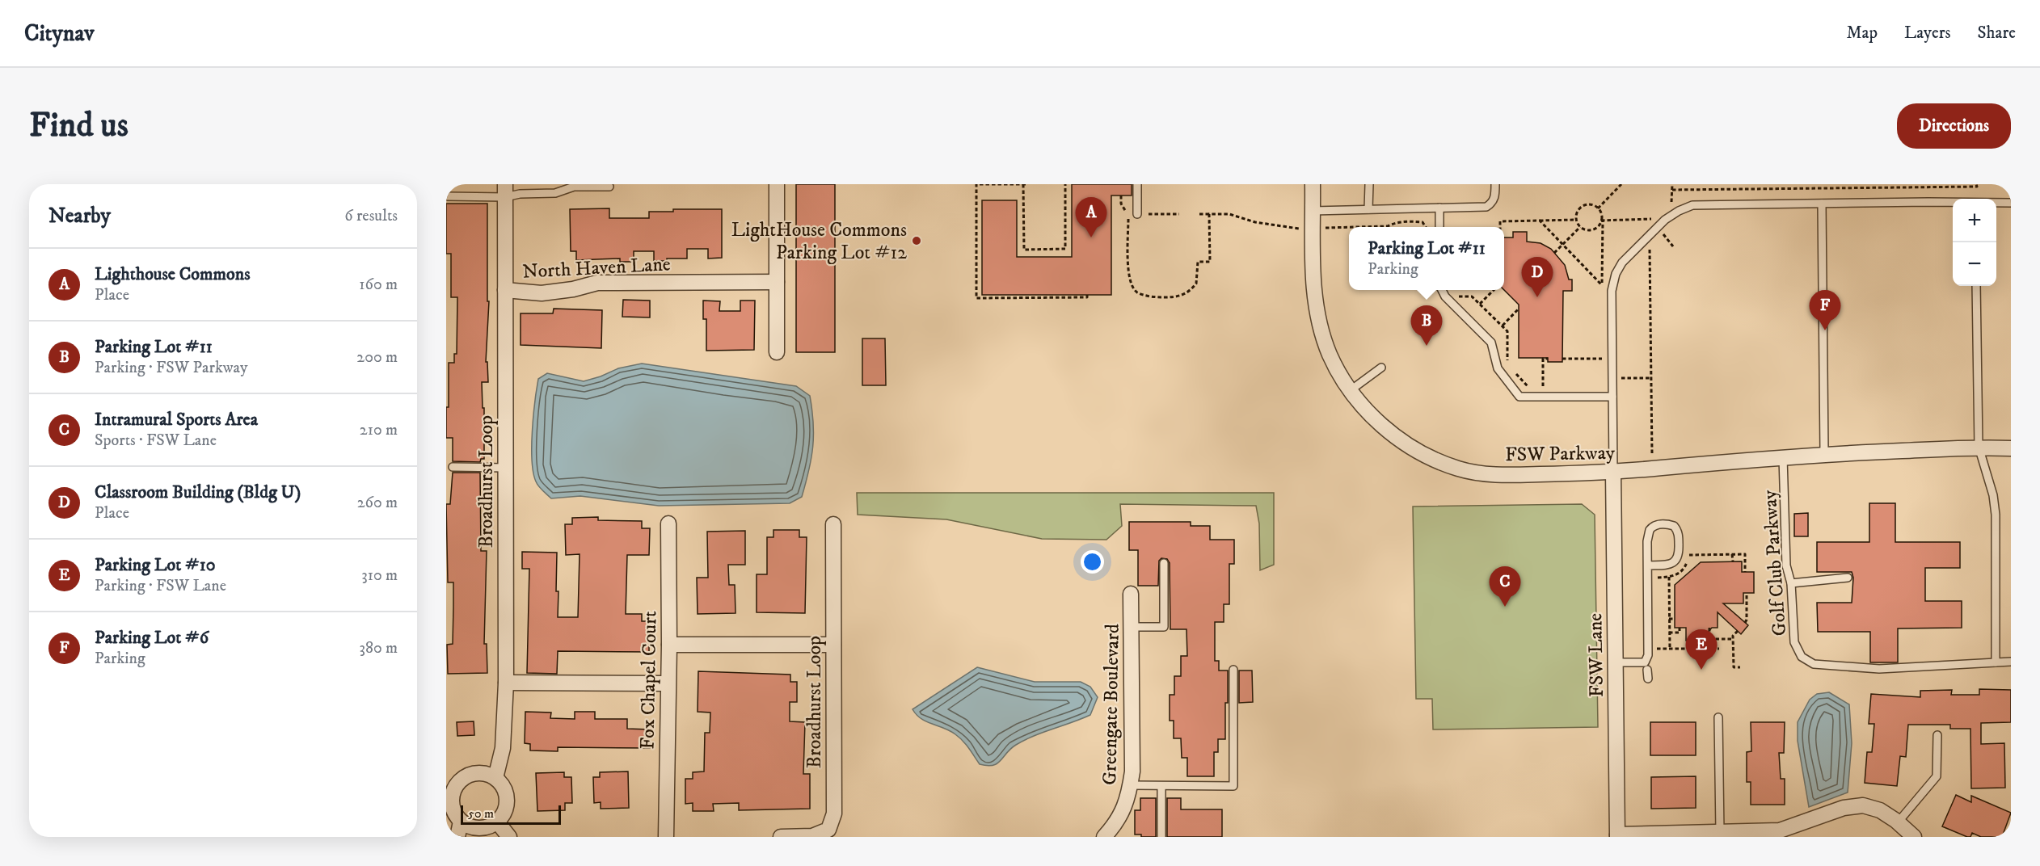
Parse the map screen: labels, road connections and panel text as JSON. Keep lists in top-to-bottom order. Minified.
{"streets":{"street":["North Haven Lane","FSW Parkway","Broadhurst Loop","FSW Lane","Fox Chapel Court","Greengate Boulevard"],"lane":["Golf Club Parkway"]},"crossings":[["North Haven Lane","Broadhurst Loop"],["FSW Parkway","Golf Club Parkway"],["FSW Parkway","FSW Lane"]],"places":["LightHouse Commons Parking Lot #12"],"scale_bar":"50 m","page":{"header":"Citynav","nav":["Map","Layers","Share"],"buttons":"Directions","title":"Find us","heading":["Nearby","6 results"],"pins":["A","D","F","B","C","E"],"map_buttons":["+","−"],"popup":["Parking Lot #11","Parking"],"list":[{"mark":"A","name":"Lighthouse Commons","note":"Place","value":"160 m"},{"mark":"B","name":"Parking Lot #11","note":"Parking · FSW Parkway","value":"200 m"},{"mark":"C","name":"Intramural Sports Area","note":"Sports · FSW Lane","value":"210 m"},{"mark":"D","name":"Classroom Building (Bldg U)","note":"Place","value":"260 m"},{"mark":"E","name":"Parking Lot #10","note":"Parking · FSW Lane","value":"310 m"},{"mark":"F","name":"Parking Lot #6","note":"Parking","value":"380 m"}],"scale":"50 m"}}
